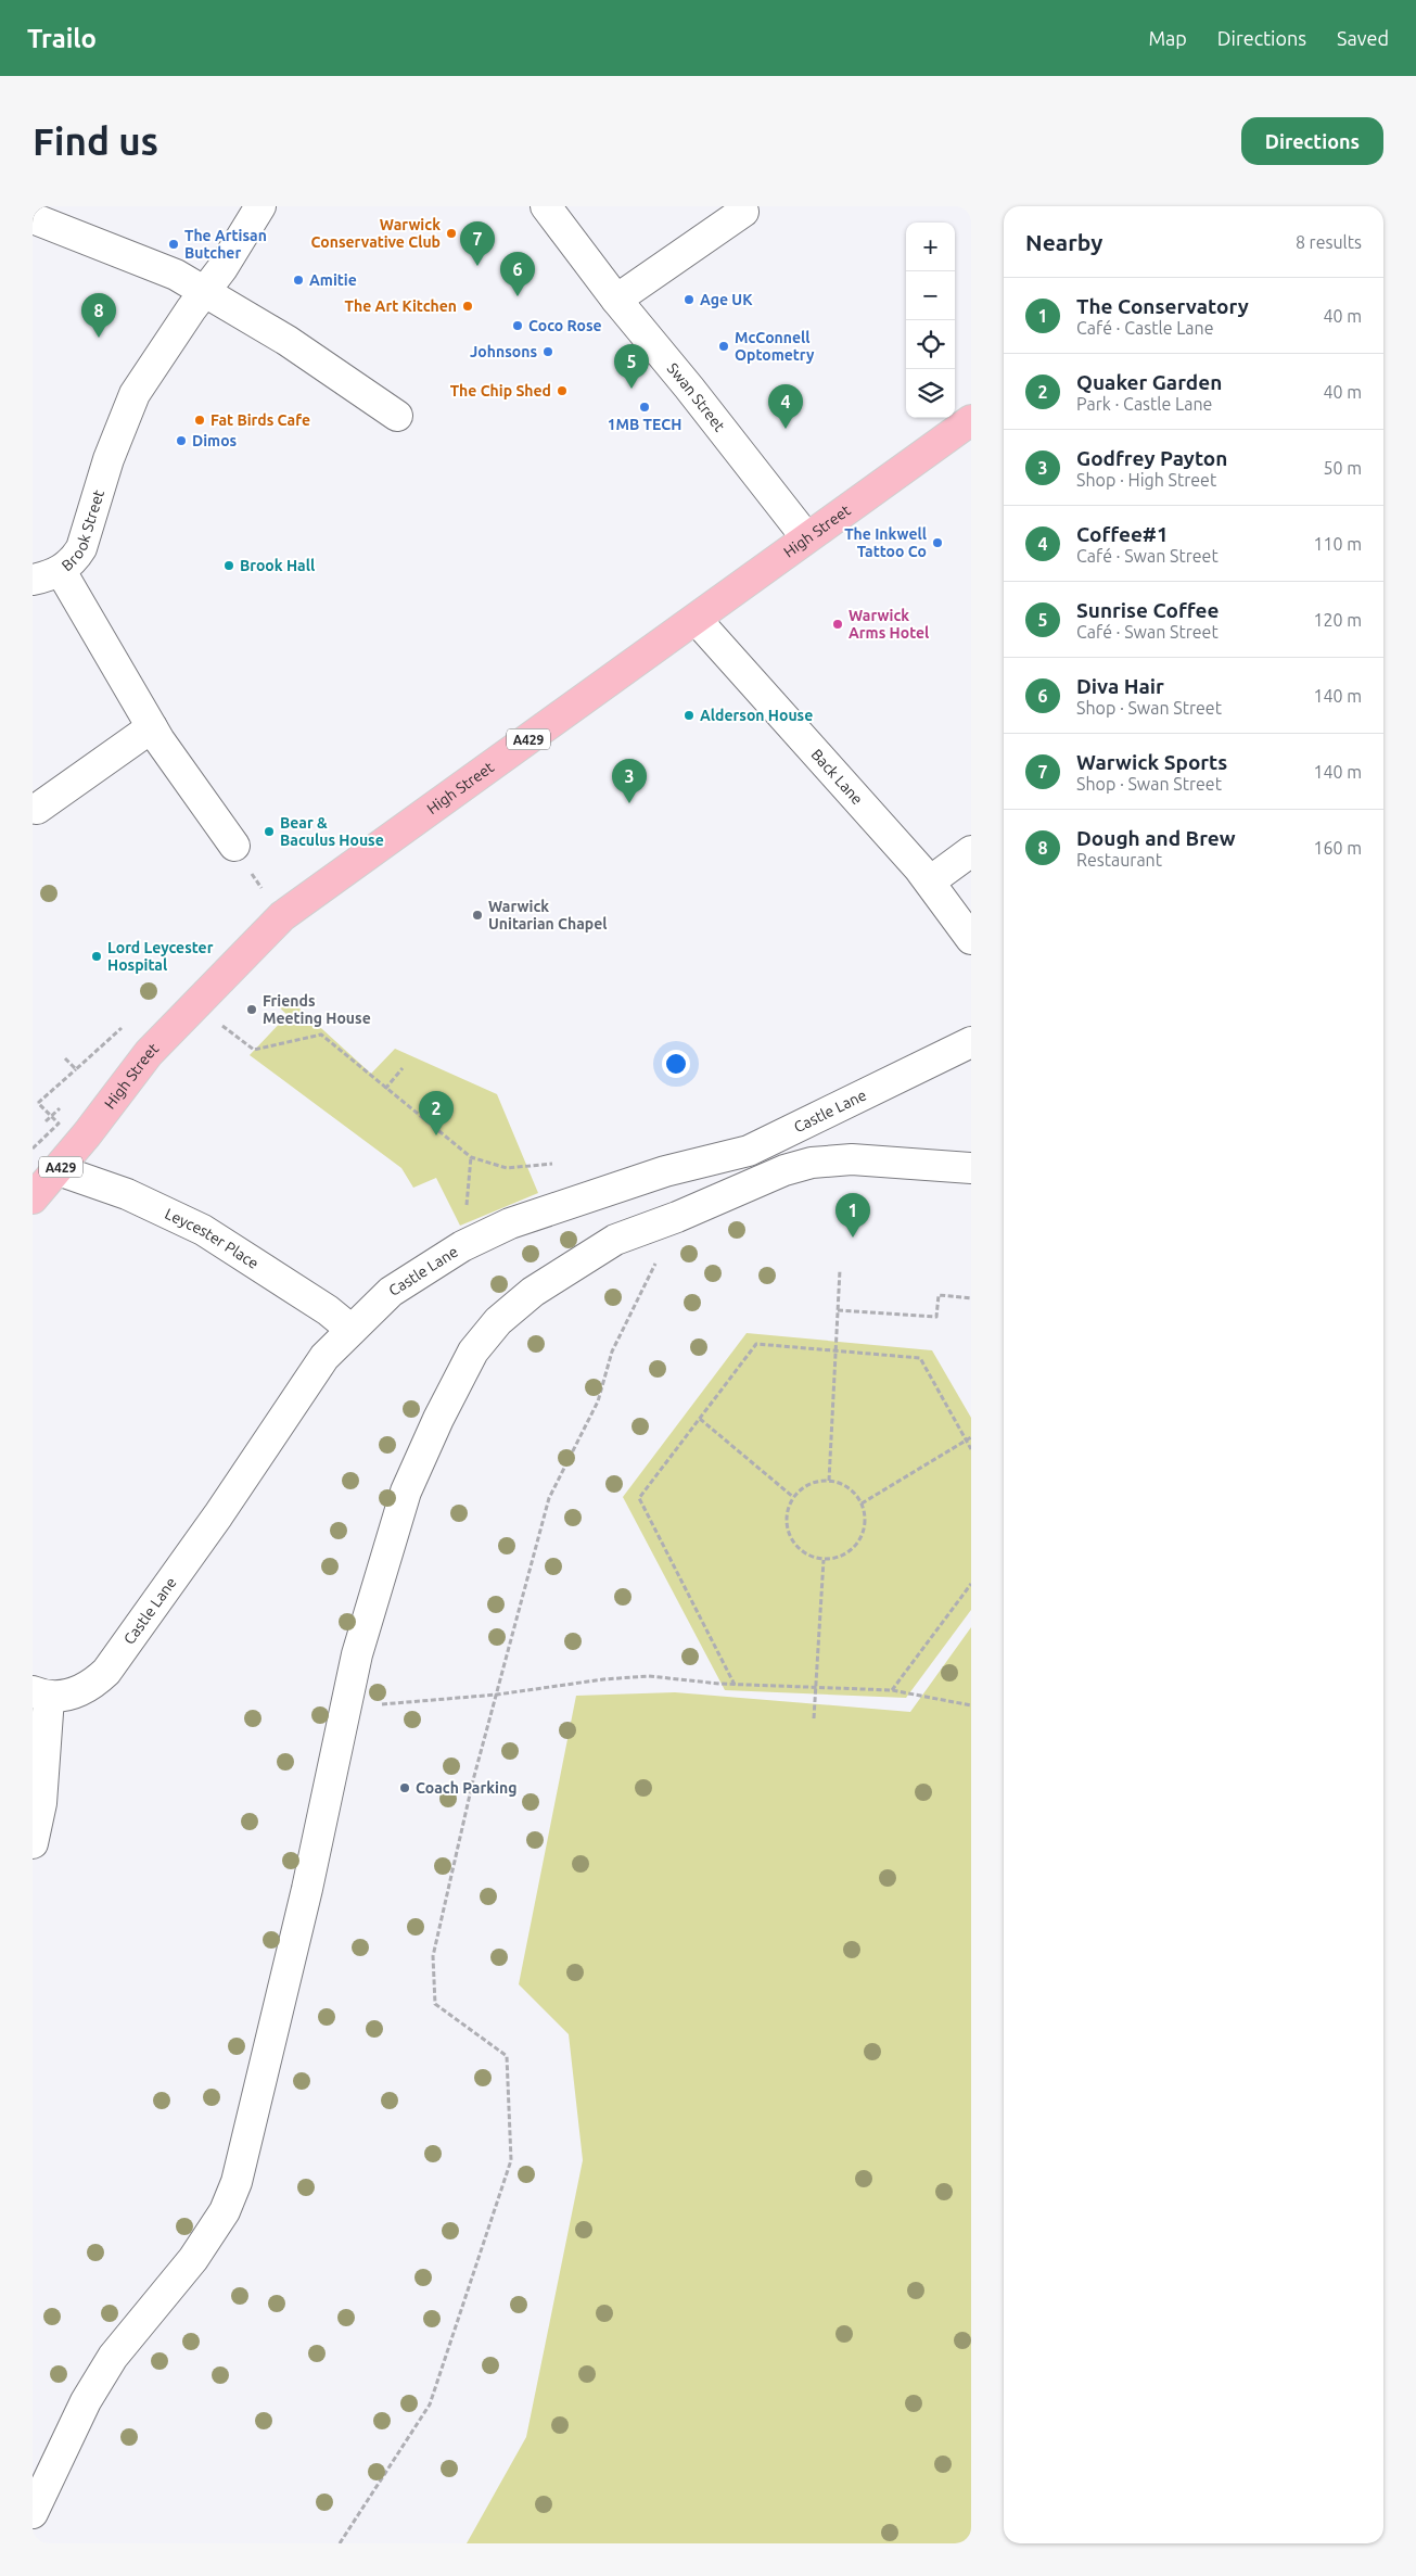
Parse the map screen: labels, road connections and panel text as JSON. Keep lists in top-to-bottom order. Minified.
{"streets":{"main road":["High Street","A429"],"street":["Swan Street","Brook Street","Back Lane","Castle Lane","Leycester Place"]},"crossings":[["Swan Street","High Street"],["High Street","Back Lane"],["High Street","Leycester Place"],["Castle Lane","Leycester Place"]],"places":["Warwick Conservative Club","The Artisan Butcher","Amitie","Age UK","The Art Kitchen","Coco Rose","McConnell Optometry","Johnsons","The Chip Shed","1MB TECH","Fat Birds Cafe","Dimos","The Inkwell Tattoo Co","Brook Hall","Warwick Arms Hotel","Alderson House","Bear & Baculus House","Warwick Unitarian Chapel","Lord Leycester Hospital","Friends Meeting House","Coach Parking"],"page":{"header":"Trailo","nav":["Map","Directions","Saved"],"buttons":"Directions","title":"Find us","heading":["Nearby","8 results"],"pins":["7","6","8","5","4","3","2","1"],"map_buttons":["+","−"],"list":[{"mark":"1","name":"The Conservatory","note":"Café · Castle Lane","value":"40 m"},{"mark":"2","name":"Quaker Garden","note":"Park · Castle Lane","value":"40 m"},{"mark":"3","name":"Godfrey Payton","note":"Shop · High Street","value":"50 m"},{"mark":"4","name":"Coffee#1","note":"Café · Swan Street","value":"110 m"},{"mark":"5","name":"Sunrise Coffee","note":"Café · Swan Street","value":"120 m"},{"mark":"6","name":"Diva Hair","note":"Shop · Swan Street","value":"140 m"},{"mark":"7","name":"Warwick Sports","note":"Shop · Swan Street","value":"140 m"},{"mark":"8","name":"Dough and Brew","note":"Restaurant","value":"160 m"}]}}
